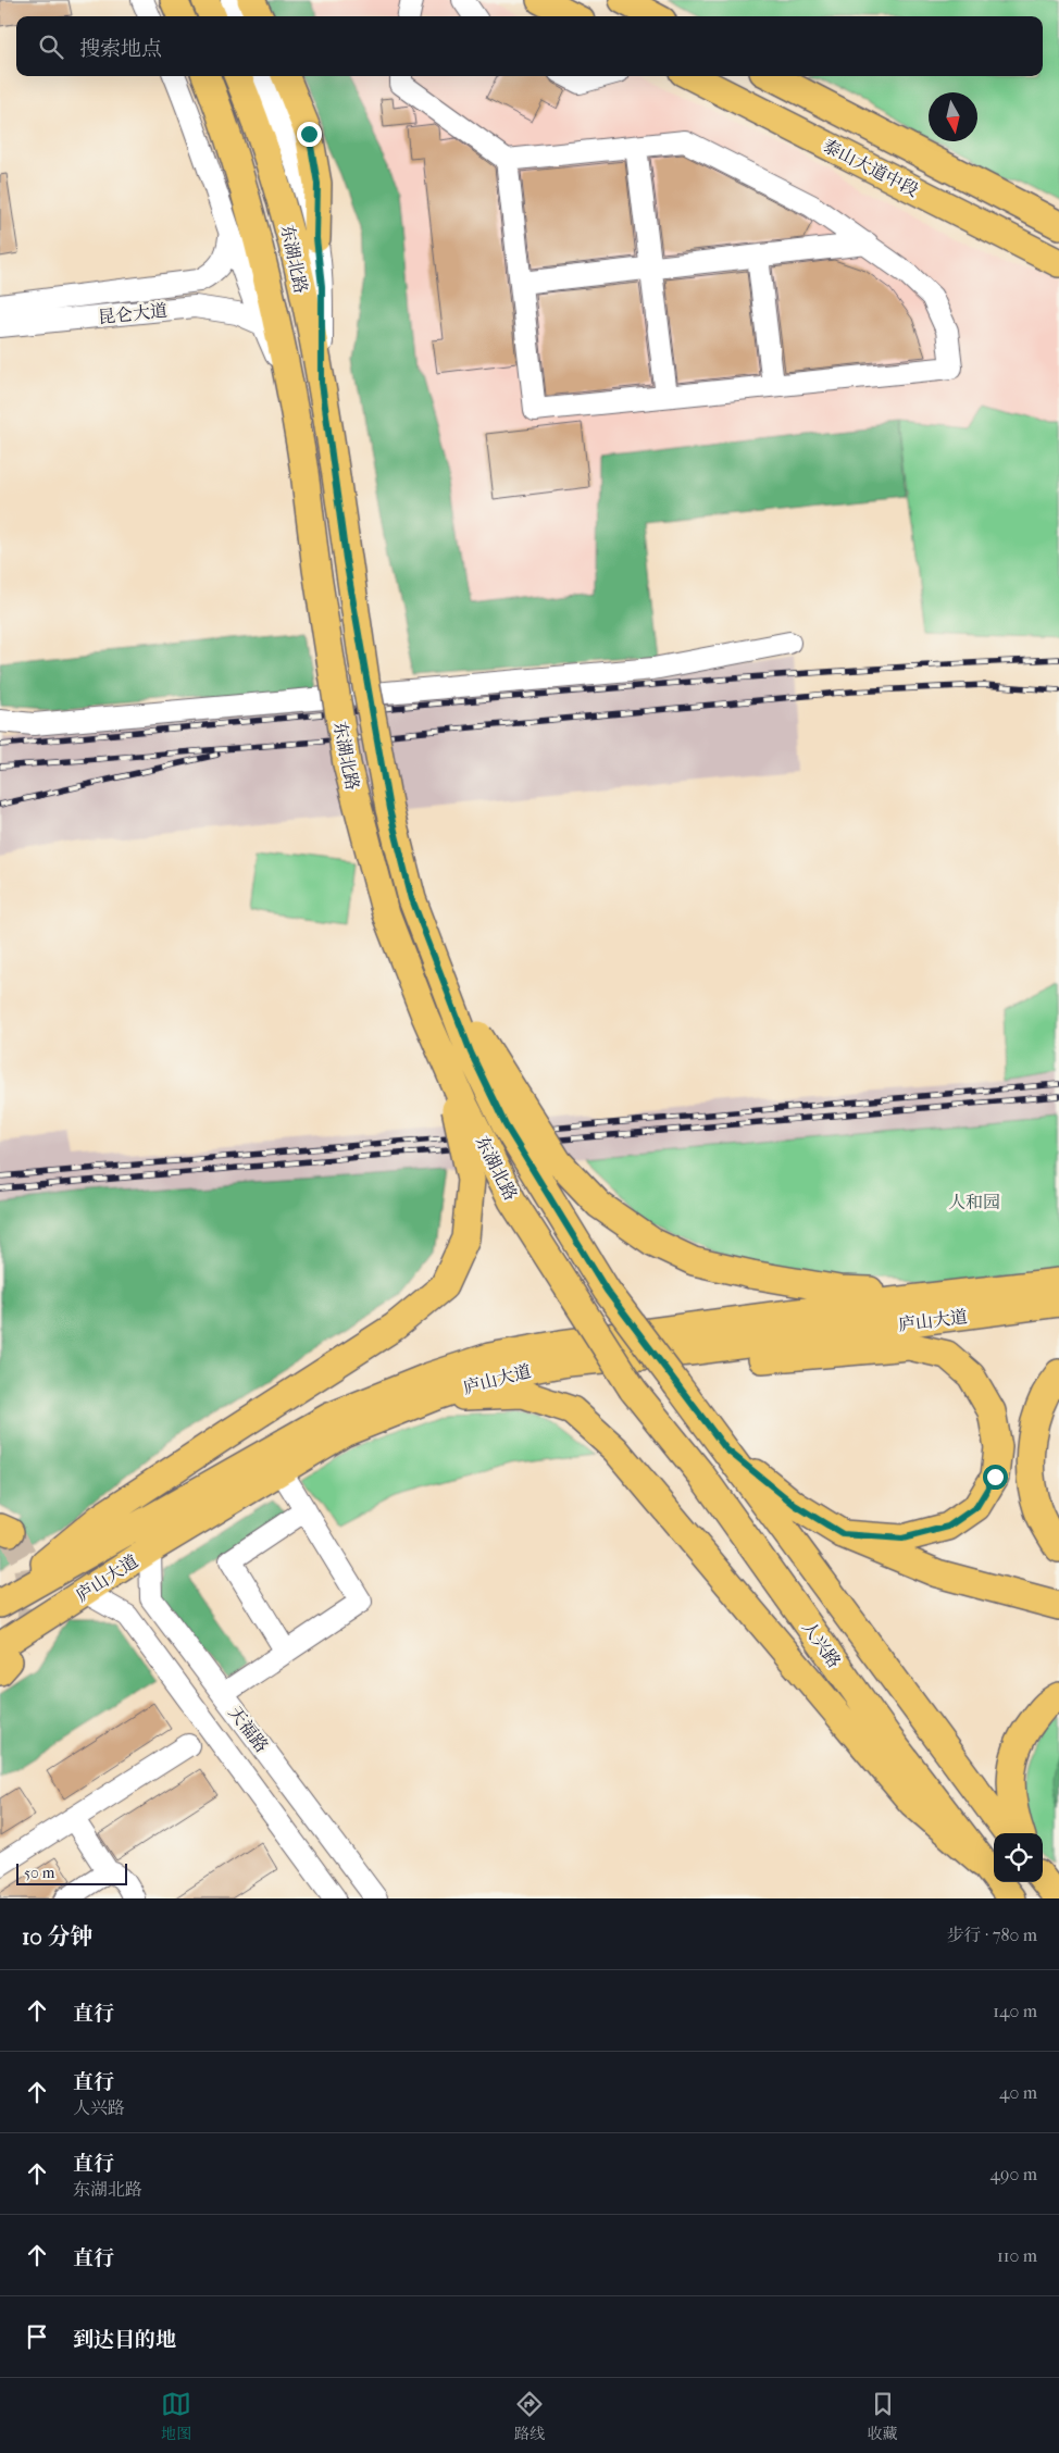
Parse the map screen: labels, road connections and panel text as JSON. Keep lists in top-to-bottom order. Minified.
{"streets":{"main road":["泰山大道中段","东湖北路","庐山大道","人兴路"],"street":["昆仑大道","天福路"]},"crossings":[["东湖北路","人兴路"],["庐山大道","天福路"]],"parks":["人和园"],"scale_bar":"50 m","north":"bottom","page":{"search":"搜索地点","scale":"50 m","heading":["10 分钟","步行 · 780 m"],"list":[["直行","140 m"],["直行","人兴路","40 m"],["直行","东湖北路","490 m"],["直行","110 m"],"到达目的地"],"nav":["地图","路线","收藏"]}}
